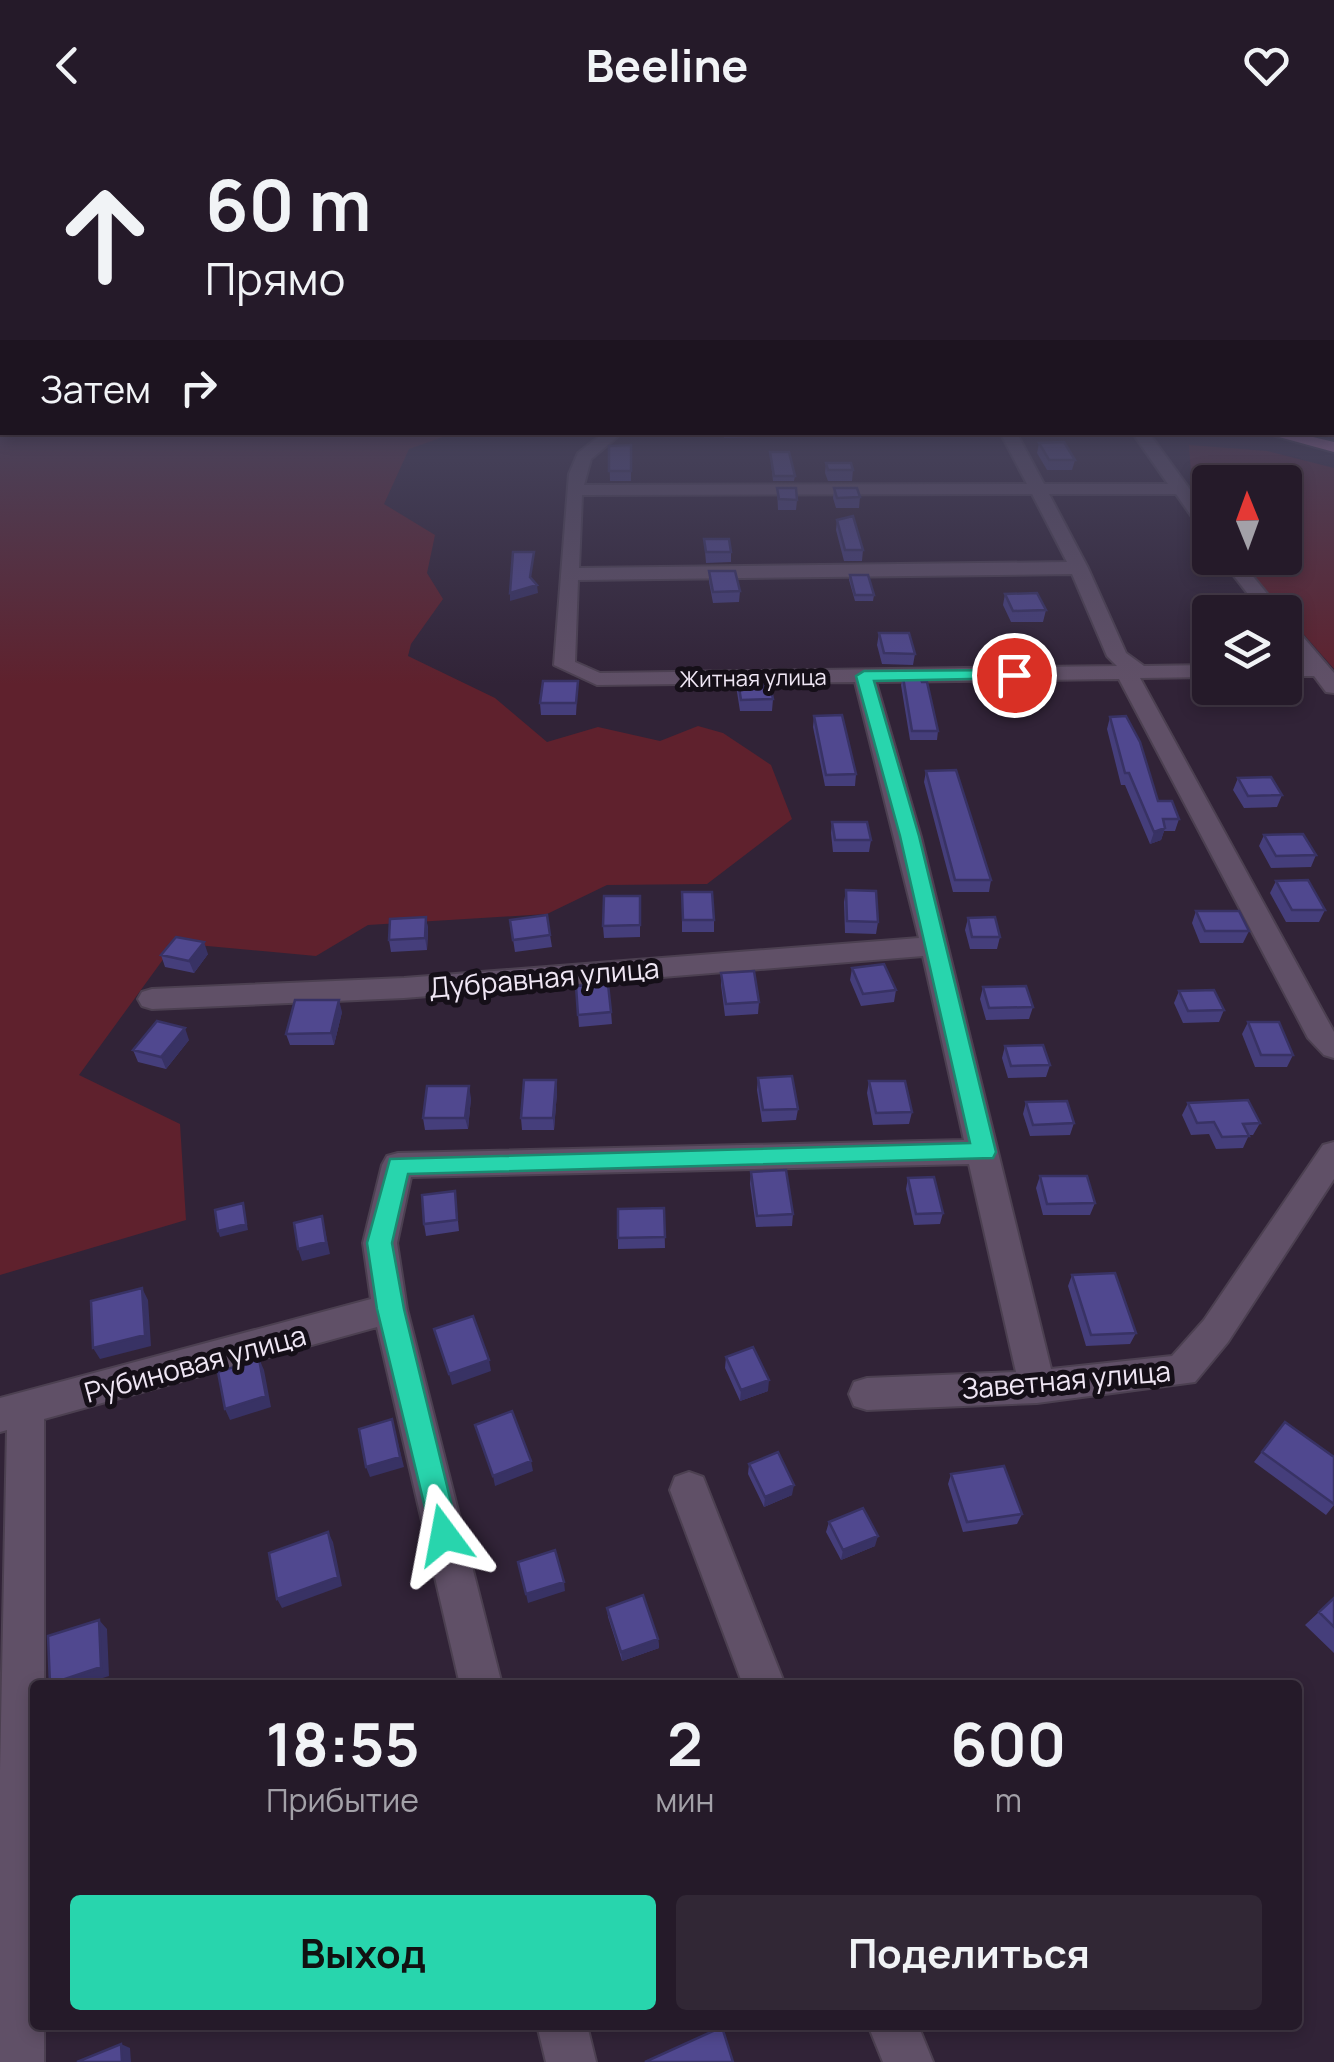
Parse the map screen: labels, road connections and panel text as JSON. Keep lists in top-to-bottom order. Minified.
{"streets":{"street":["Житная улица","Дубравная улица","Рубиновая улица","Заветная улица"]},"north":"top","page":{"header":"Beeline","turn":["60 m","Прямо"],"then":"Затем","eta":["18:55","Прибытие","2","мин","600","m"],"buttons":["Выход","Поделиться"]}}
